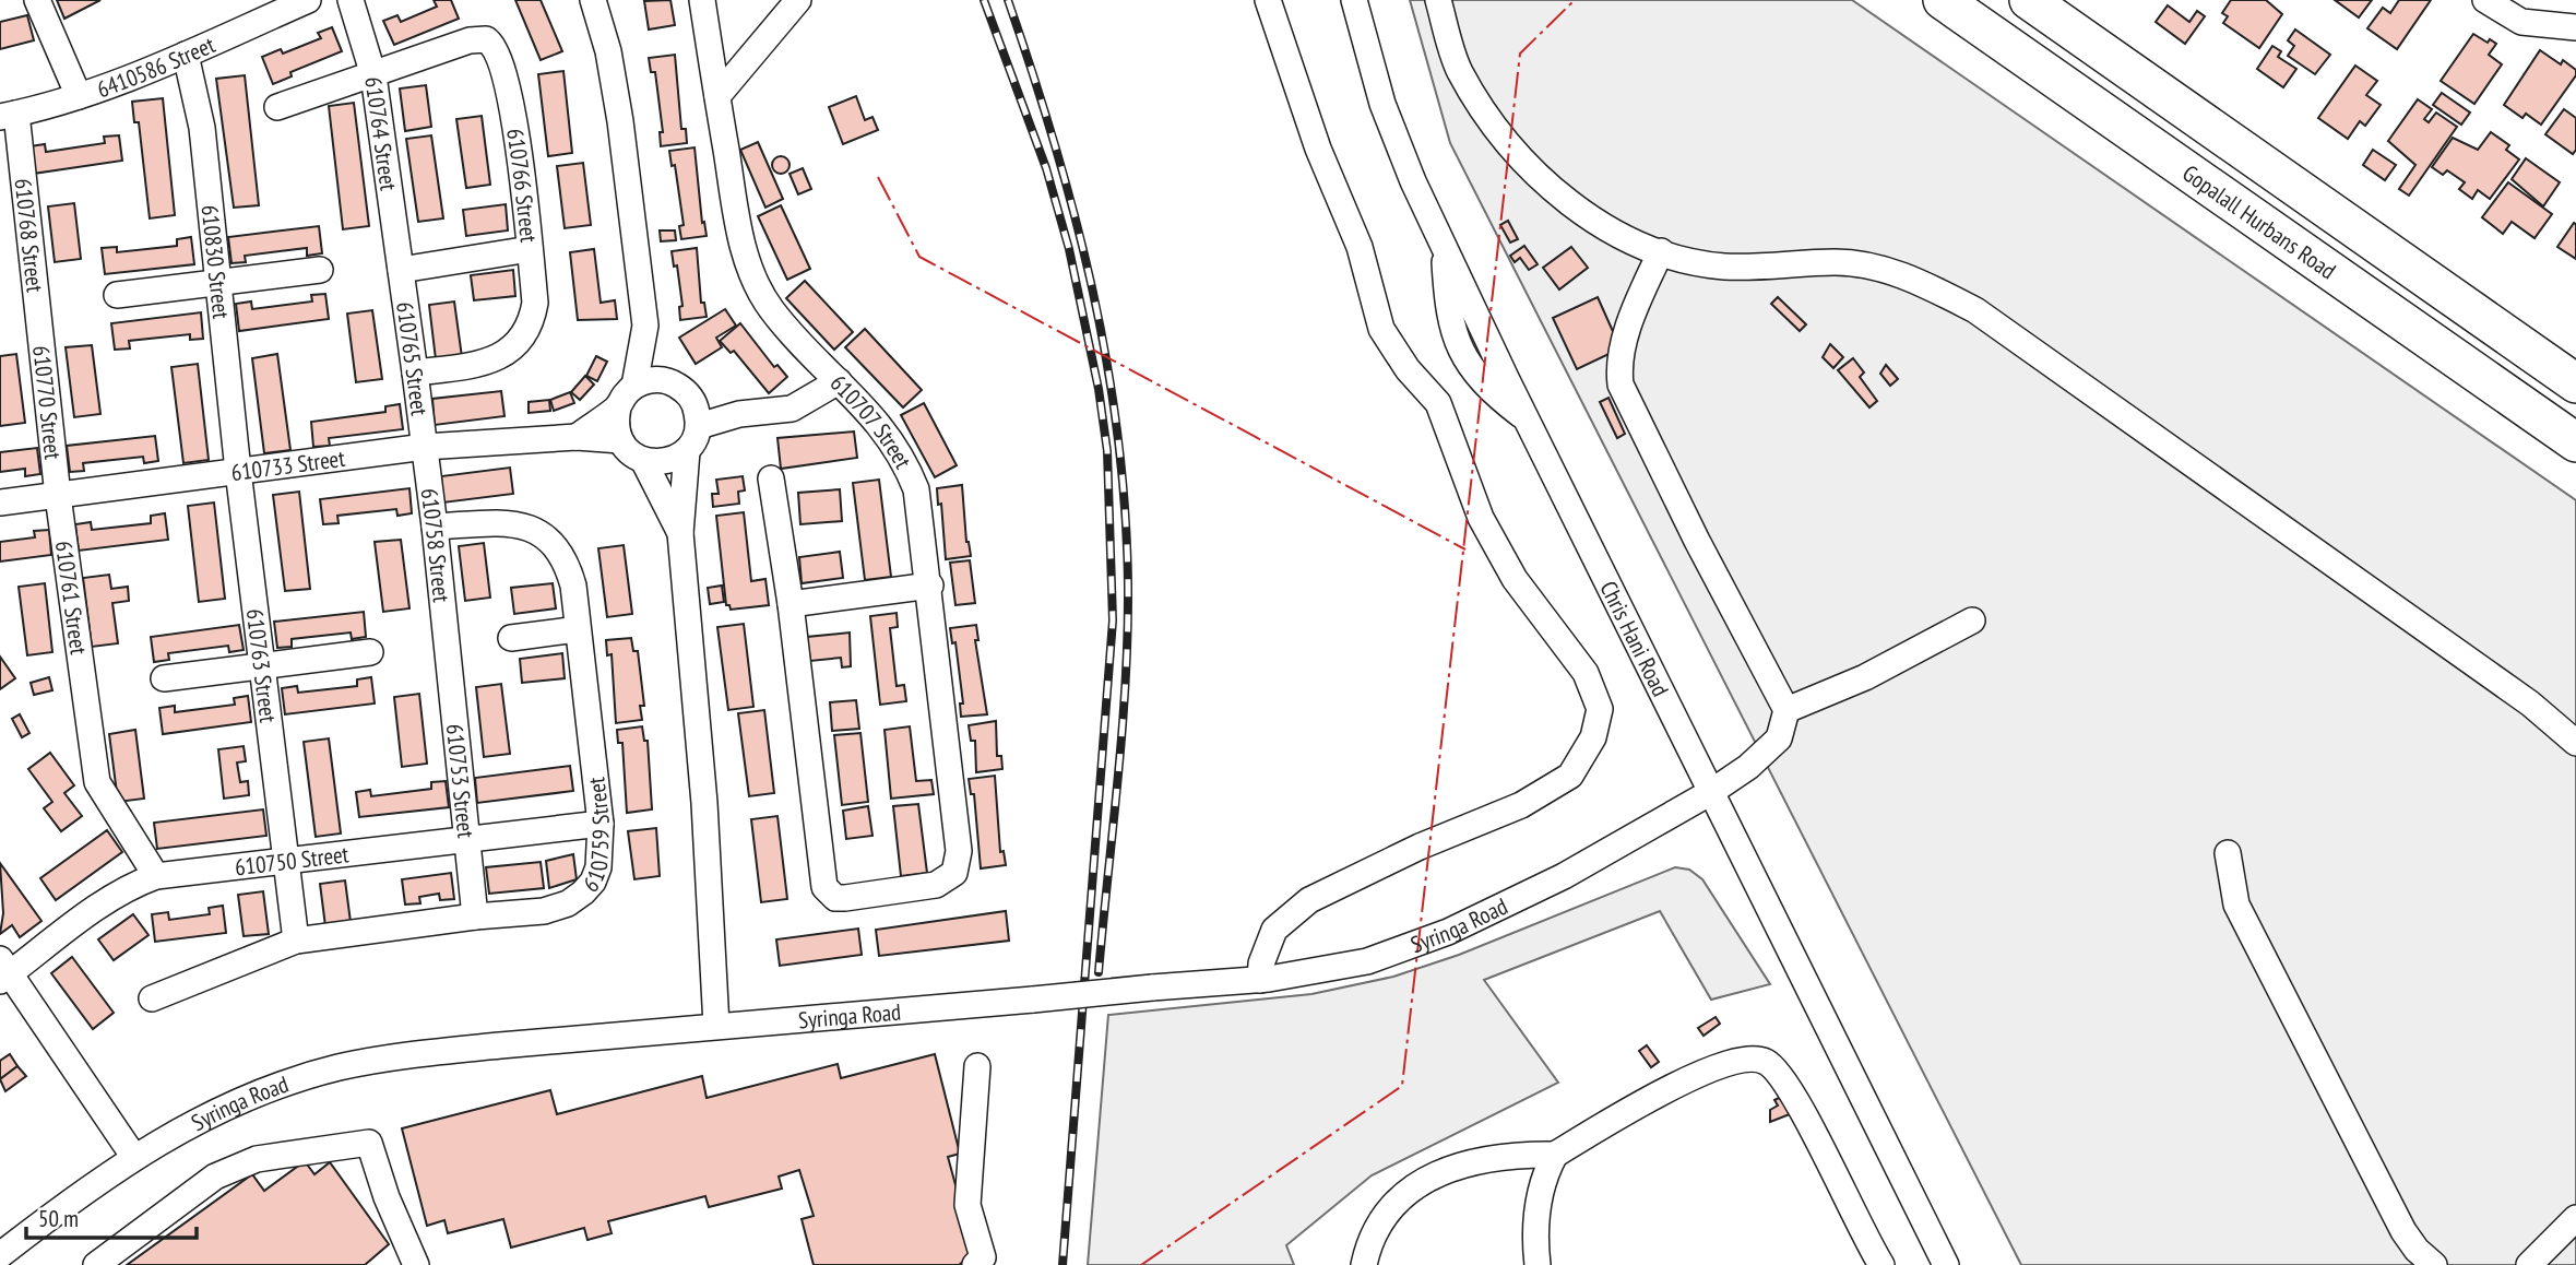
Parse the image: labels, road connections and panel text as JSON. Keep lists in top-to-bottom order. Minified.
{"streets":{"highway":["Gopalall Hurbans Road"],"street":["6410586 Street","610764 Street","610766 Street","610768 Street","610830 Street","610765 Street","610770 Street","610707 Street","610733 Street","610758 Street","610761 Street","Chris Hani Road","610763 Street","610753 Street","610759 Street","610750 Street","Syringa Road"]},"crossings":[["6410586 Street","610768 Street"],["6410586 Street","610830 Street"],["610764 Street","610766 Street"],["610764 Street","610765 Street"],["610766 Street","610765 Street"],["610768 Street","610770 Street"],["610830 Street","610733 Street"],["610830 Street","610763 Street"],["610765 Street","610733 Street"],["610765 Street","610758 Street"],["610770 Street","610733 Street"],["610770 Street","610761 Street"],["610733 Street","610758 Street"],["610733 Street","610761 Street"],["610733 Street","610763 Street"],["610758 Street","610753 Street"],["610758 Street","610759 Street"],["610761 Street","610750 Street"],["Chris Hani Road","Syringa Road"],["610763 Street","610759 Street"],["610763 Street","610750 Street"],["610753 Street","610759 Street"],["610753 Street","610750 Street"],["610759 Street","610750 Street"]],"scale_bar":"50 m"}
